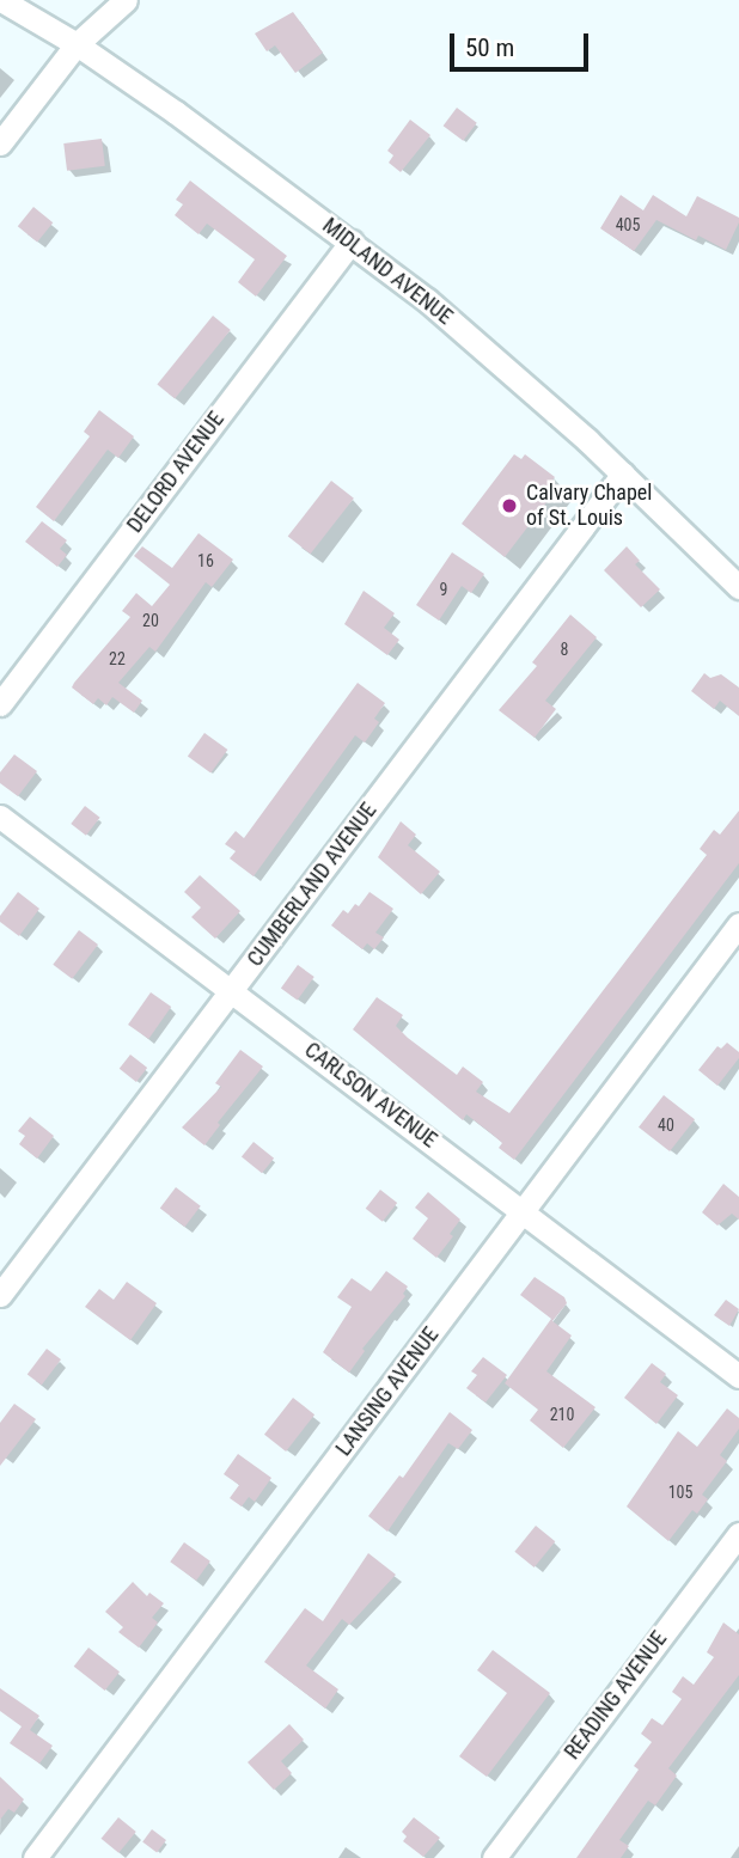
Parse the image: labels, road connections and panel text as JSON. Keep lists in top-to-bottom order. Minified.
{"streets":{"street":["MIDLAND AVENUE","DELORD AVENUE","CUMBERLAND AVENUE","CARLSON AVENUE","LANSING AVENUE","READING AVENUE"]},"crossings":[["MIDLAND AVENUE","DELORD AVENUE"],["MIDLAND AVENUE","CUMBERLAND AVENUE"],["CUMBERLAND AVENUE","CARLSON AVENUE"],["CARLSON AVENUE","LANSING AVENUE"]],"places":["Calvary Chapel of St. Louis"],"house_numbers":["405","16","9","20","8","22","40","210","105"],"scale_bar":"50 m"}
